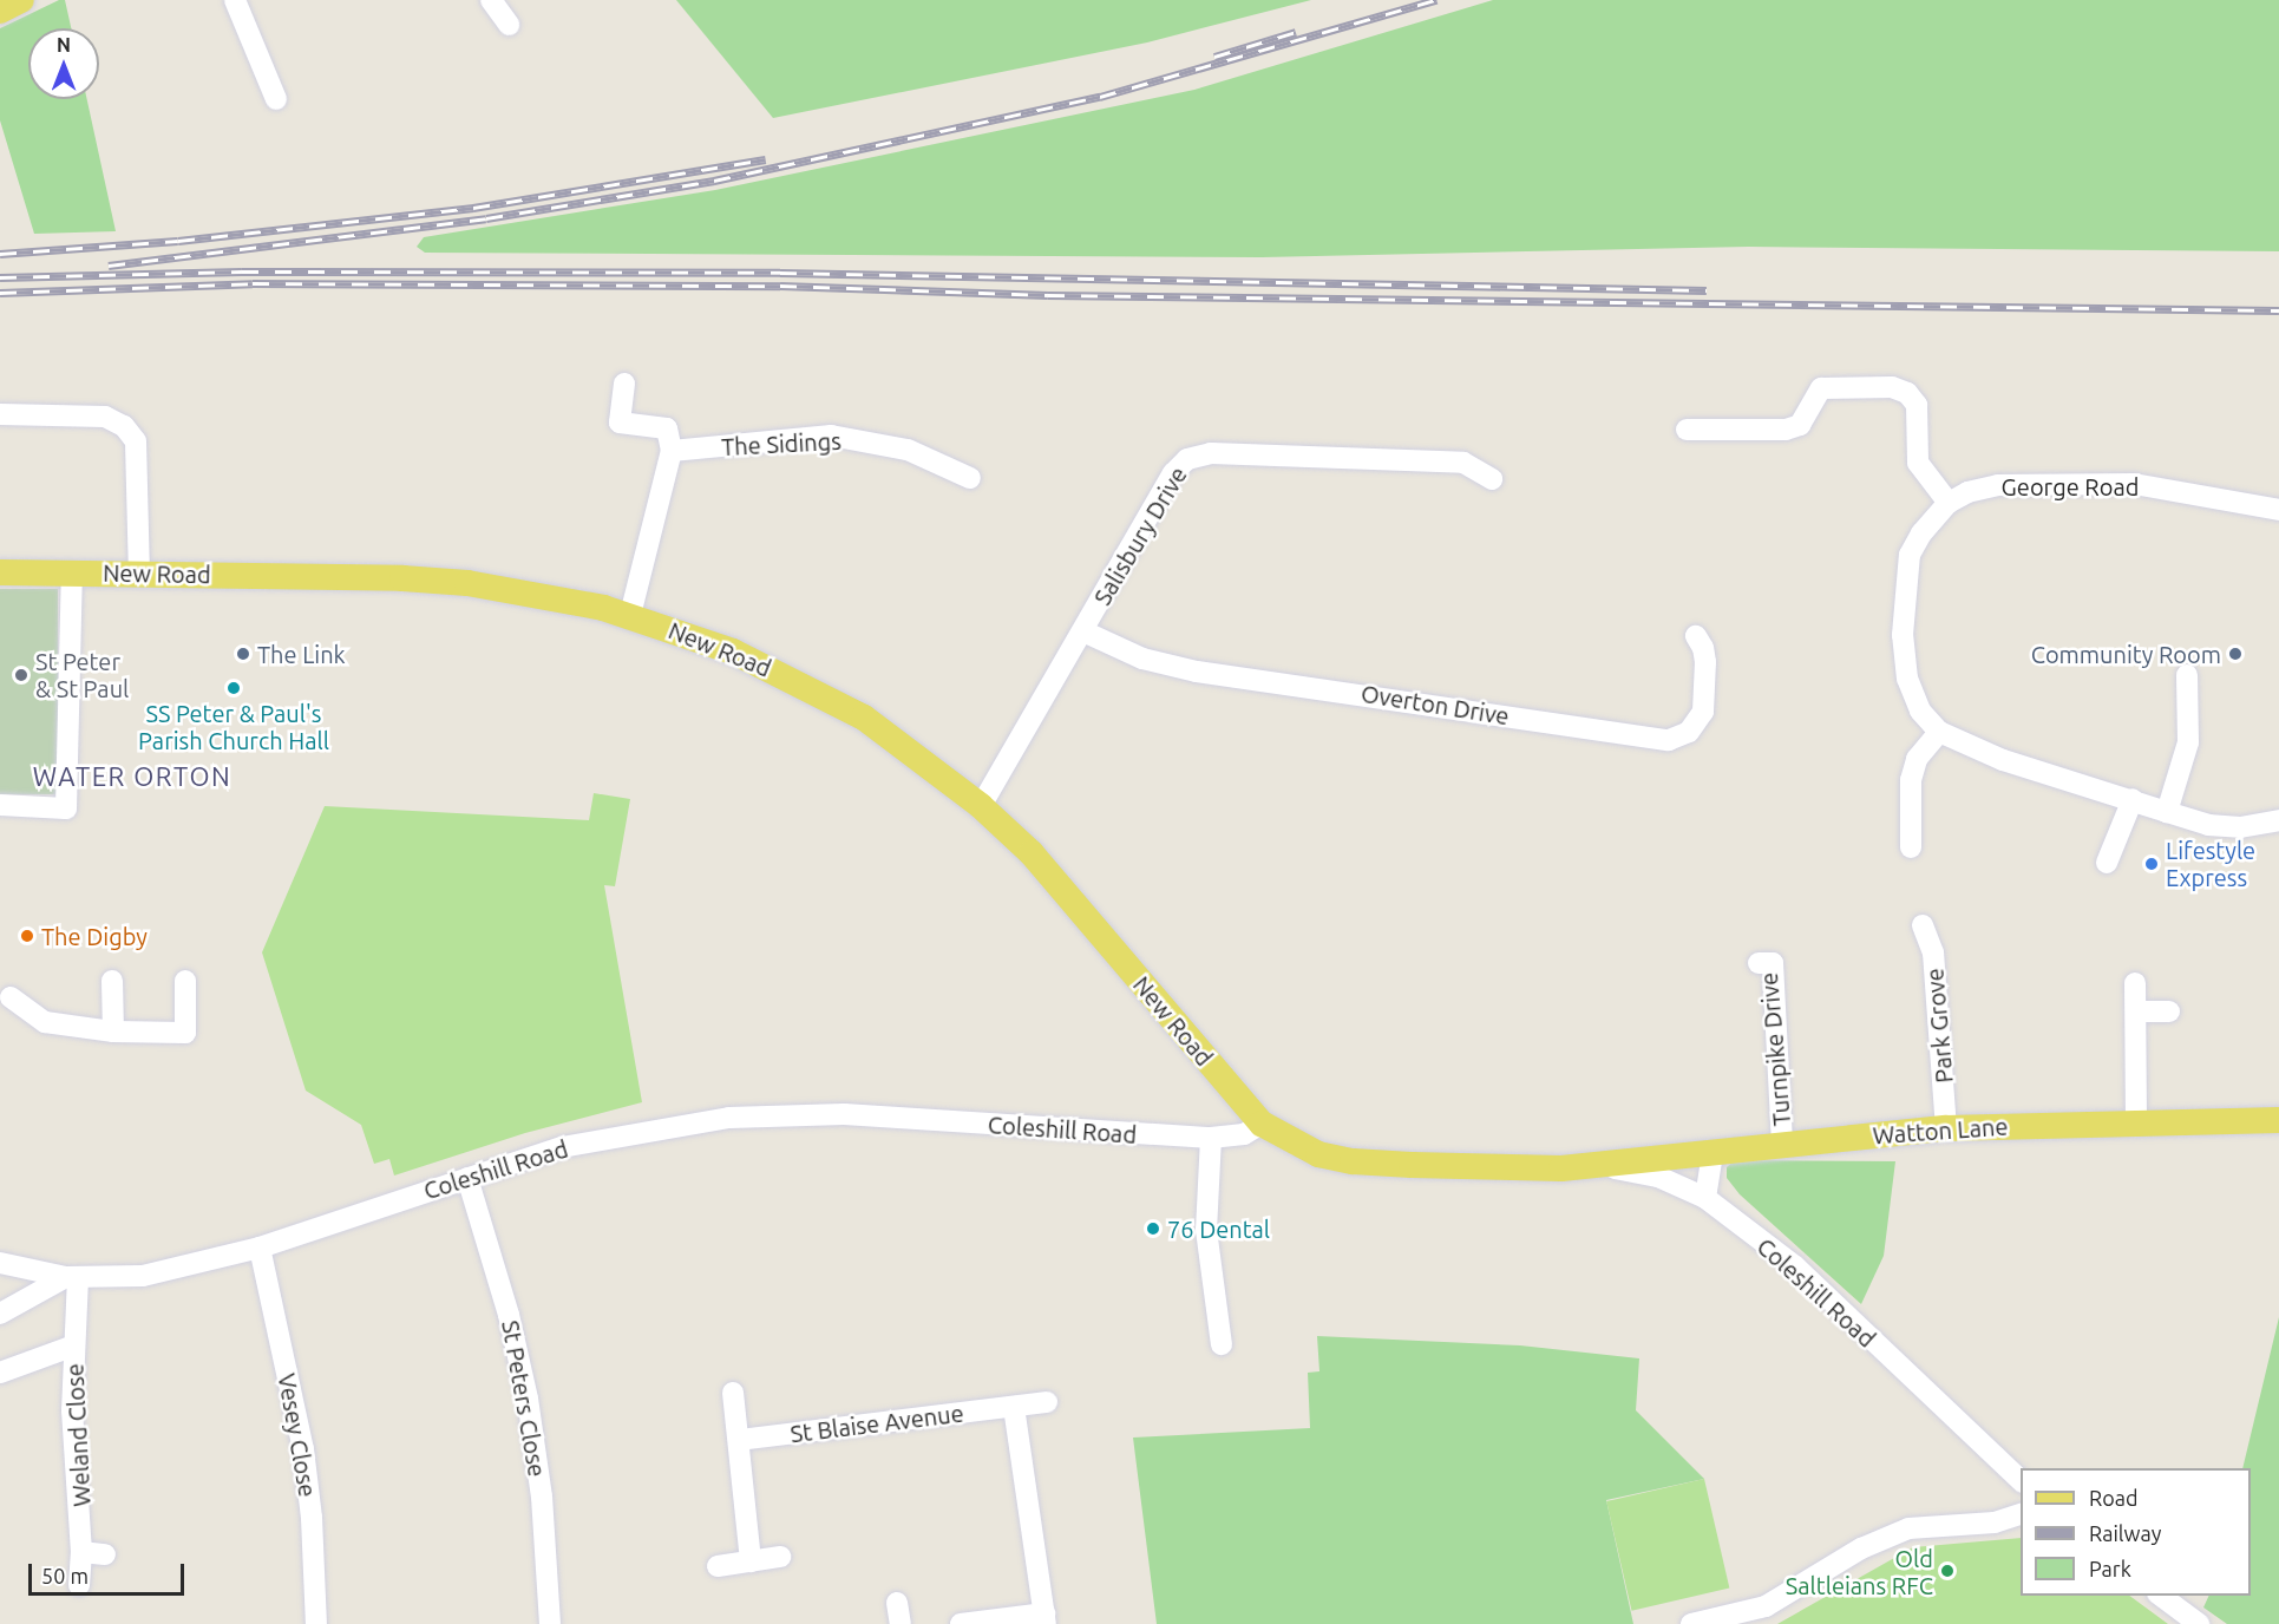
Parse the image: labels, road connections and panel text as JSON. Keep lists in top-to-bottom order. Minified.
{"streets":{"main road":["New Road","Coleshill Road","Watton Lane"],"street":["The Sidings","George Road","Salisbury Drive","Overton Drive","Park Grove","Turnpike Drive","St Peters Close","St Blaise Avenue","Weland Close","Vesey Close"]},"crossings":[["Salisbury Drive","New Road"],["Salisbury Drive","Overton Drive"],["New Road","Coleshill Road"],["Park Grove","Watton Lane"],["Turnpike Drive","Watton Lane"],["Coleshill Road","Watton Lane"],["Coleshill Road","St Peters Close"],["Coleshill Road","Weland Close"],["Coleshill Road","Vesey Close"]],"districts":["WATER ORTON"],"places":["The Link","Community Room","St Peter & St Paul","SS Peter & Paul's Parish Church Hall","Lifestyle Express","The Digby","76 Dental","Old Saltleians RFC"],"legend":["Road","Railway","Park"],"scale_bar":"50 m","north":"top"}
